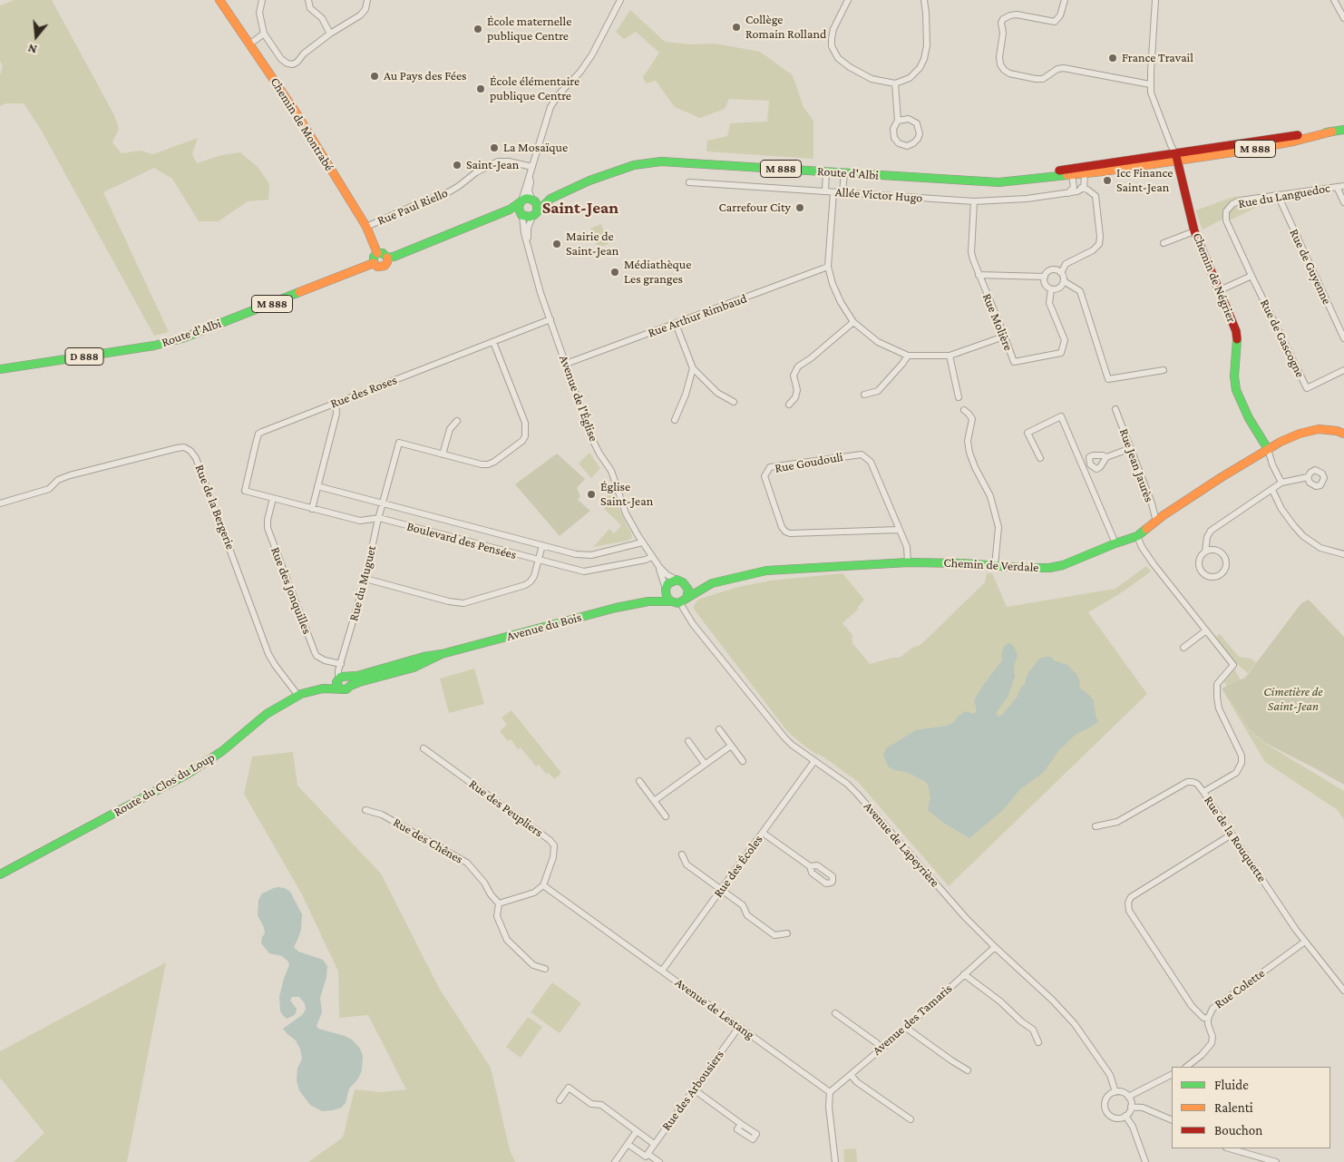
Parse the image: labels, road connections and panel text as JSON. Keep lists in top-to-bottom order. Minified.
{"streets":{"street":["Chemin de Montrabé","M 888","Route d'Albi","Allée Victor Hugo","Rue du Languedoc","Rue Paul Riello","Rue de Guyenne","Chemin de Négrier","Rue Arthur Rimbaud","Rue Molière","Rue de Gascogne","D 888","Rue des Roses","Avenue de l'Église","Rue Goudouli","Rue Jean Jaurès","Rue de la Bergerie","Boulevard des Pensées","Chemin de Verdale","Rue du Muguet","Rue des Jonquilles","Avenue du Bois","Route du Clos du Loup","Rue des Peupliers","Rue de la Rouquette","Rue des Chênes","Avenue de Lapeyrière","Rue des Écoles","Rue Colette","Avenue de Lestang","Avenue des Tamaris","Rue des Arbousiers"]},"crossings":[["Chemin de Montrabé","Route d'Albi"],["Chemin de Montrabé","Rue Paul Riello"],["Route d'Albi","Chemin de Négrier"],["Route d'Albi","Avenue de l'Église"],["Allée Victor Hugo","Rue Molière"],["Rue du Languedoc","Rue de Guyenne"],["Rue du Languedoc","Rue de Gascogne"],["Chemin de Négrier","Chemin de Verdale"],["Rue Arthur Rimbaud","Avenue de l'Église"],["Rue des Roses","Avenue de l'Église"],["Rue des Roses","Boulevard des Pensées"],["Rue des Roses","Rue des Jonquilles"],["Avenue de l'Église","Boulevard des Pensées"],["Avenue de l'Église","Chemin de Verdale"],["Avenue de l'Église","Avenue du Bois"],["Avenue de l'Église","Avenue de Lapeyrière"],["Rue Goudouli","Chemin de Verdale"],["Rue Jean Jaurès","Chemin de Verdale"],["Rue de la Bergerie","Route du Clos du Loup"],["Boulevard des Pensées","Rue du Muguet"],["Boulevard des Pensées","Rue des Jonquilles"],["Chemin de Verdale","Avenue du Bois"],["Chemin de Verdale","Rue de la Rouquette"],["Chemin de Verdale","Avenue de Lapeyrière"],["Rue du Muguet","Rue des Jonquilles"],["Rue du Muguet","Avenue du Bois"],["Rue du Muguet","Route du Clos du Loup"],["Avenue du Bois","Route du Clos du Loup"],["Avenue du Bois","Avenue de Lapeyrière"],["Rue des Peupliers","Avenue de Lestang"],["Rue de la Rouquette","Rue Colette"],["Avenue de Lapeyrière","Rue des Écoles"],["Avenue de Lapeyrière","Avenue des Tamaris"],["Rue des Écoles","Avenue de Lestang"],["Avenue de Lestang","Avenue des Tamaris"],["Avenue de Lestang","Rue des Arbousiers"]],"districts":["Saint-Jean"],"parks":["Cimetière de Saint-Jean"],"places":["Collège Romain Rolland","École maternelle publique Centre","France Travail","Au Pays des Fées","École élémentaire publique Centre","La Mosaïque","Saint-Jean","Icc Finance Saint-Jean","Carrefour City","Mairie de Saint-Jean","Médiathèque Les granges","Église Saint-Jean"],"legend":["Fluide","Ralenti","Bouchon"],"north":"bottom"}
